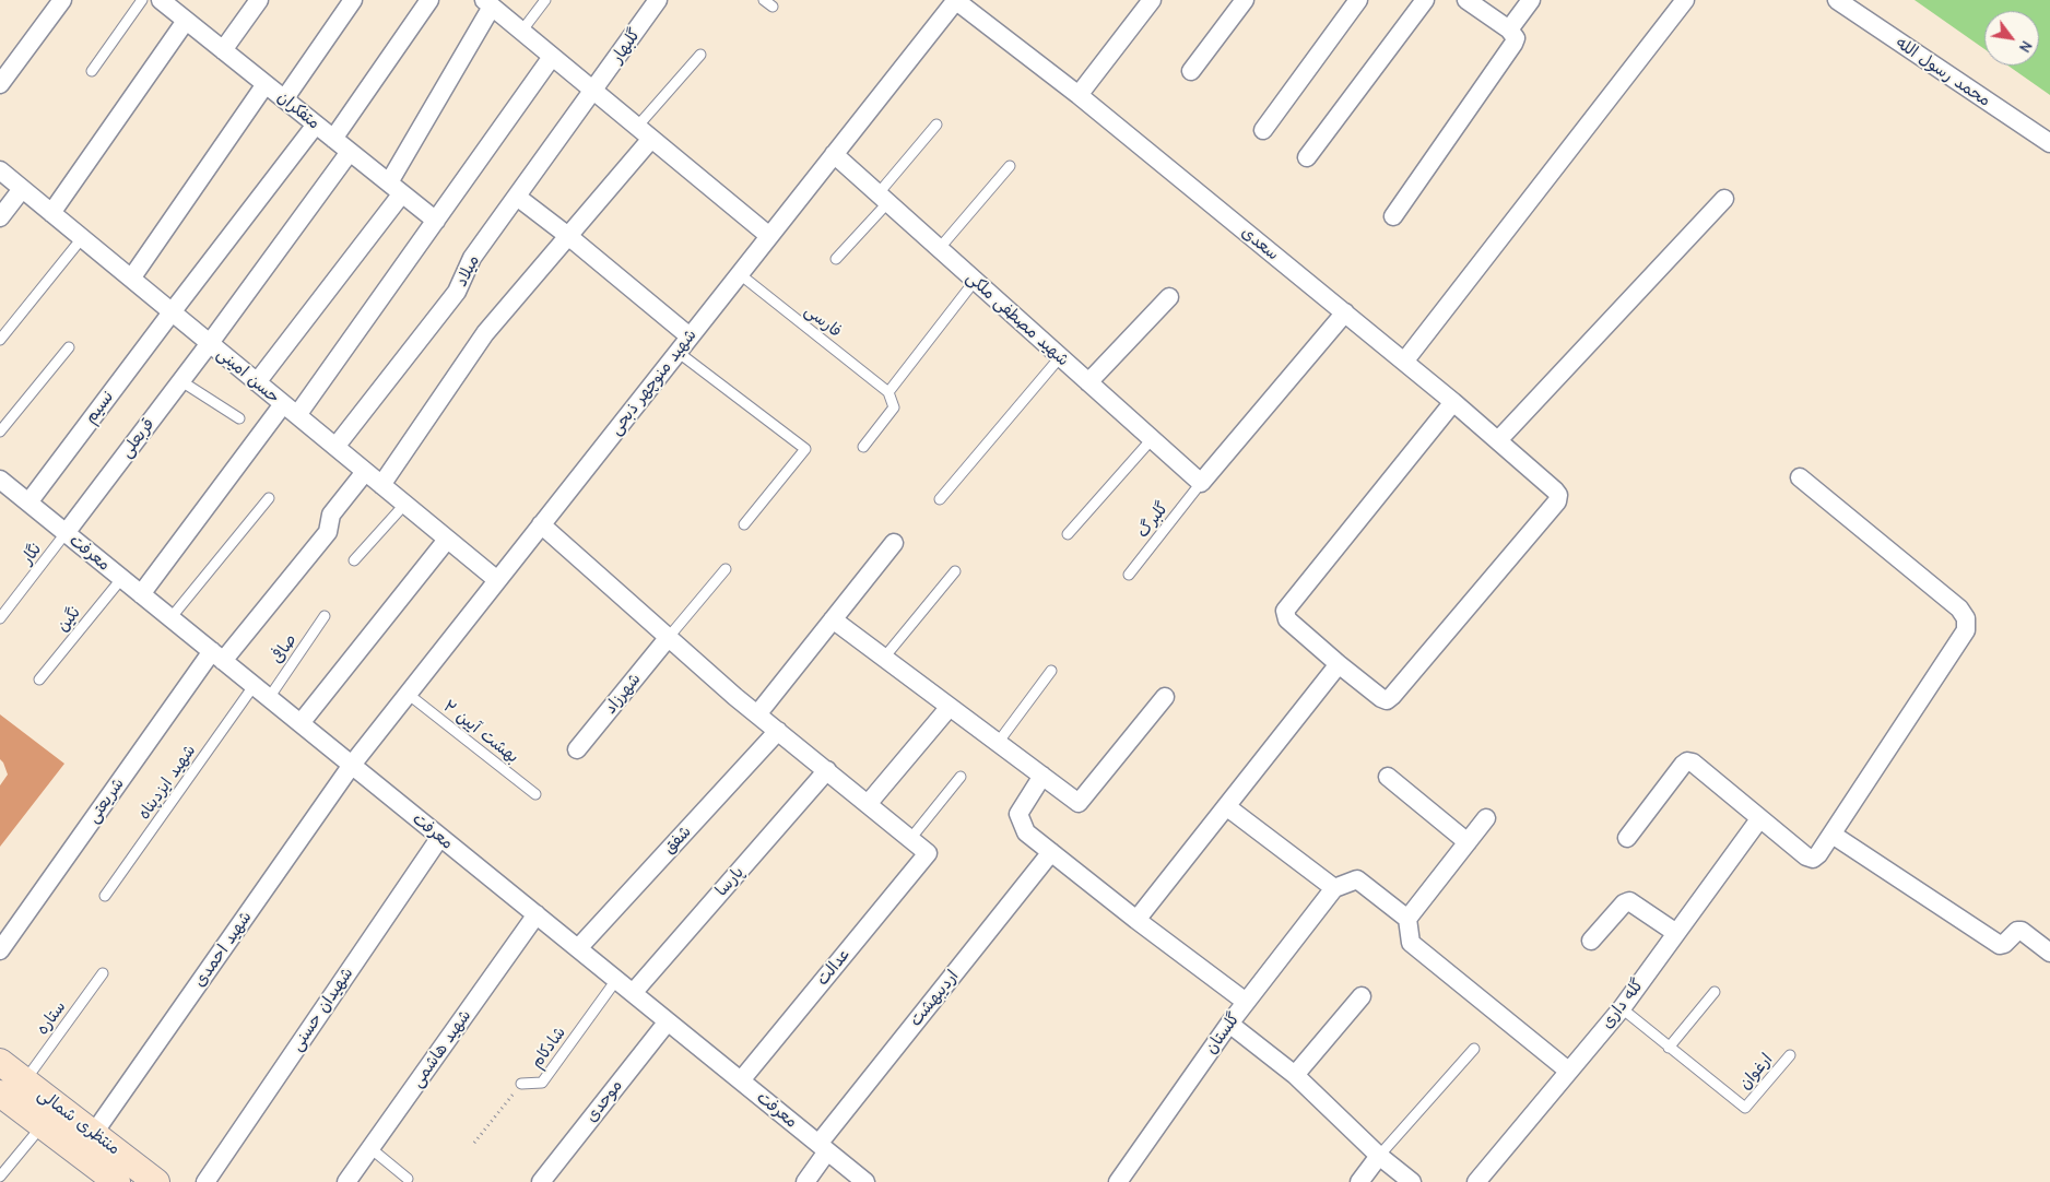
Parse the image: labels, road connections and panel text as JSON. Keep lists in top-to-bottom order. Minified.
{"streets":{"main road":["منتظری شمالی"],"street":["گلبهار","محمد رسول الله","متفکران","سعدی","میلاد","شهید مصطفی ملکی","حسن امینی","شهید منوچهر ذبحی","نسیم","قربعلی","معرفت","شهرزاد","شریعتی","شفق","پارسا","شهید احمدی","عدالت","اردیبهشت","گله داری","شهیدان حسنی","گلستان","شهید هاشمی","موحدی"],"lane":["فارسی","گلبرگ","نگار","نگین","صافی","بهشت آیین ۲","شهید ایزدپناه","ستاره","شادکام","ارغوان"]},"crossings":[["گلبهار","میلاد"],["متفکران","نسیم"],["متفکران","قربعلی"],["سعدی","شهید منوچهر ذبحی"],["میلاد","حسن امینی"],["شهید مصطفی ملکی","شهید منوچهر ذبحی"],["شهید مصطفی ملکی","گلبرگ"],["فارسی","شهید منوچهر ذبحی"],["حسن امینی","شهید منوچهر ذبحی"],["حسن امینی","نسیم"],["حسن امینی","قربعلی"],["حسن امینی","شریعتی"],["شهید منوچهر ذبحی","معرفت"],["شهید منوچهر ذبحی","بهشت آیین ۲"],["شهید منوچهر ذبحی","شهید احمدی"],["نسیم","معرفت"],["قربعلی","معرفت"],["قربعلی","نگار"],["معرفت","نگار"],["معرفت","نگین"],["معرفت","صافی"],["معرفت","شهید ایزدپناه"],["معرفت","شریعتی"],["معرفت","شفق"],["معرفت","پارسا"],["معرفت","شهید احمدی"],["معرفت","عدالت"],["معرفت","اردیبهشت"],["معرفت","شهیدان حسنی"],["معرفت","شادکام"],["معرفت","شهید هاشمی"],["معرفت","موحدی"],["شهید احمدی","منتظری شمالی"],["ستاره","منتظری شمالی"]],"north":"bottom right"}
